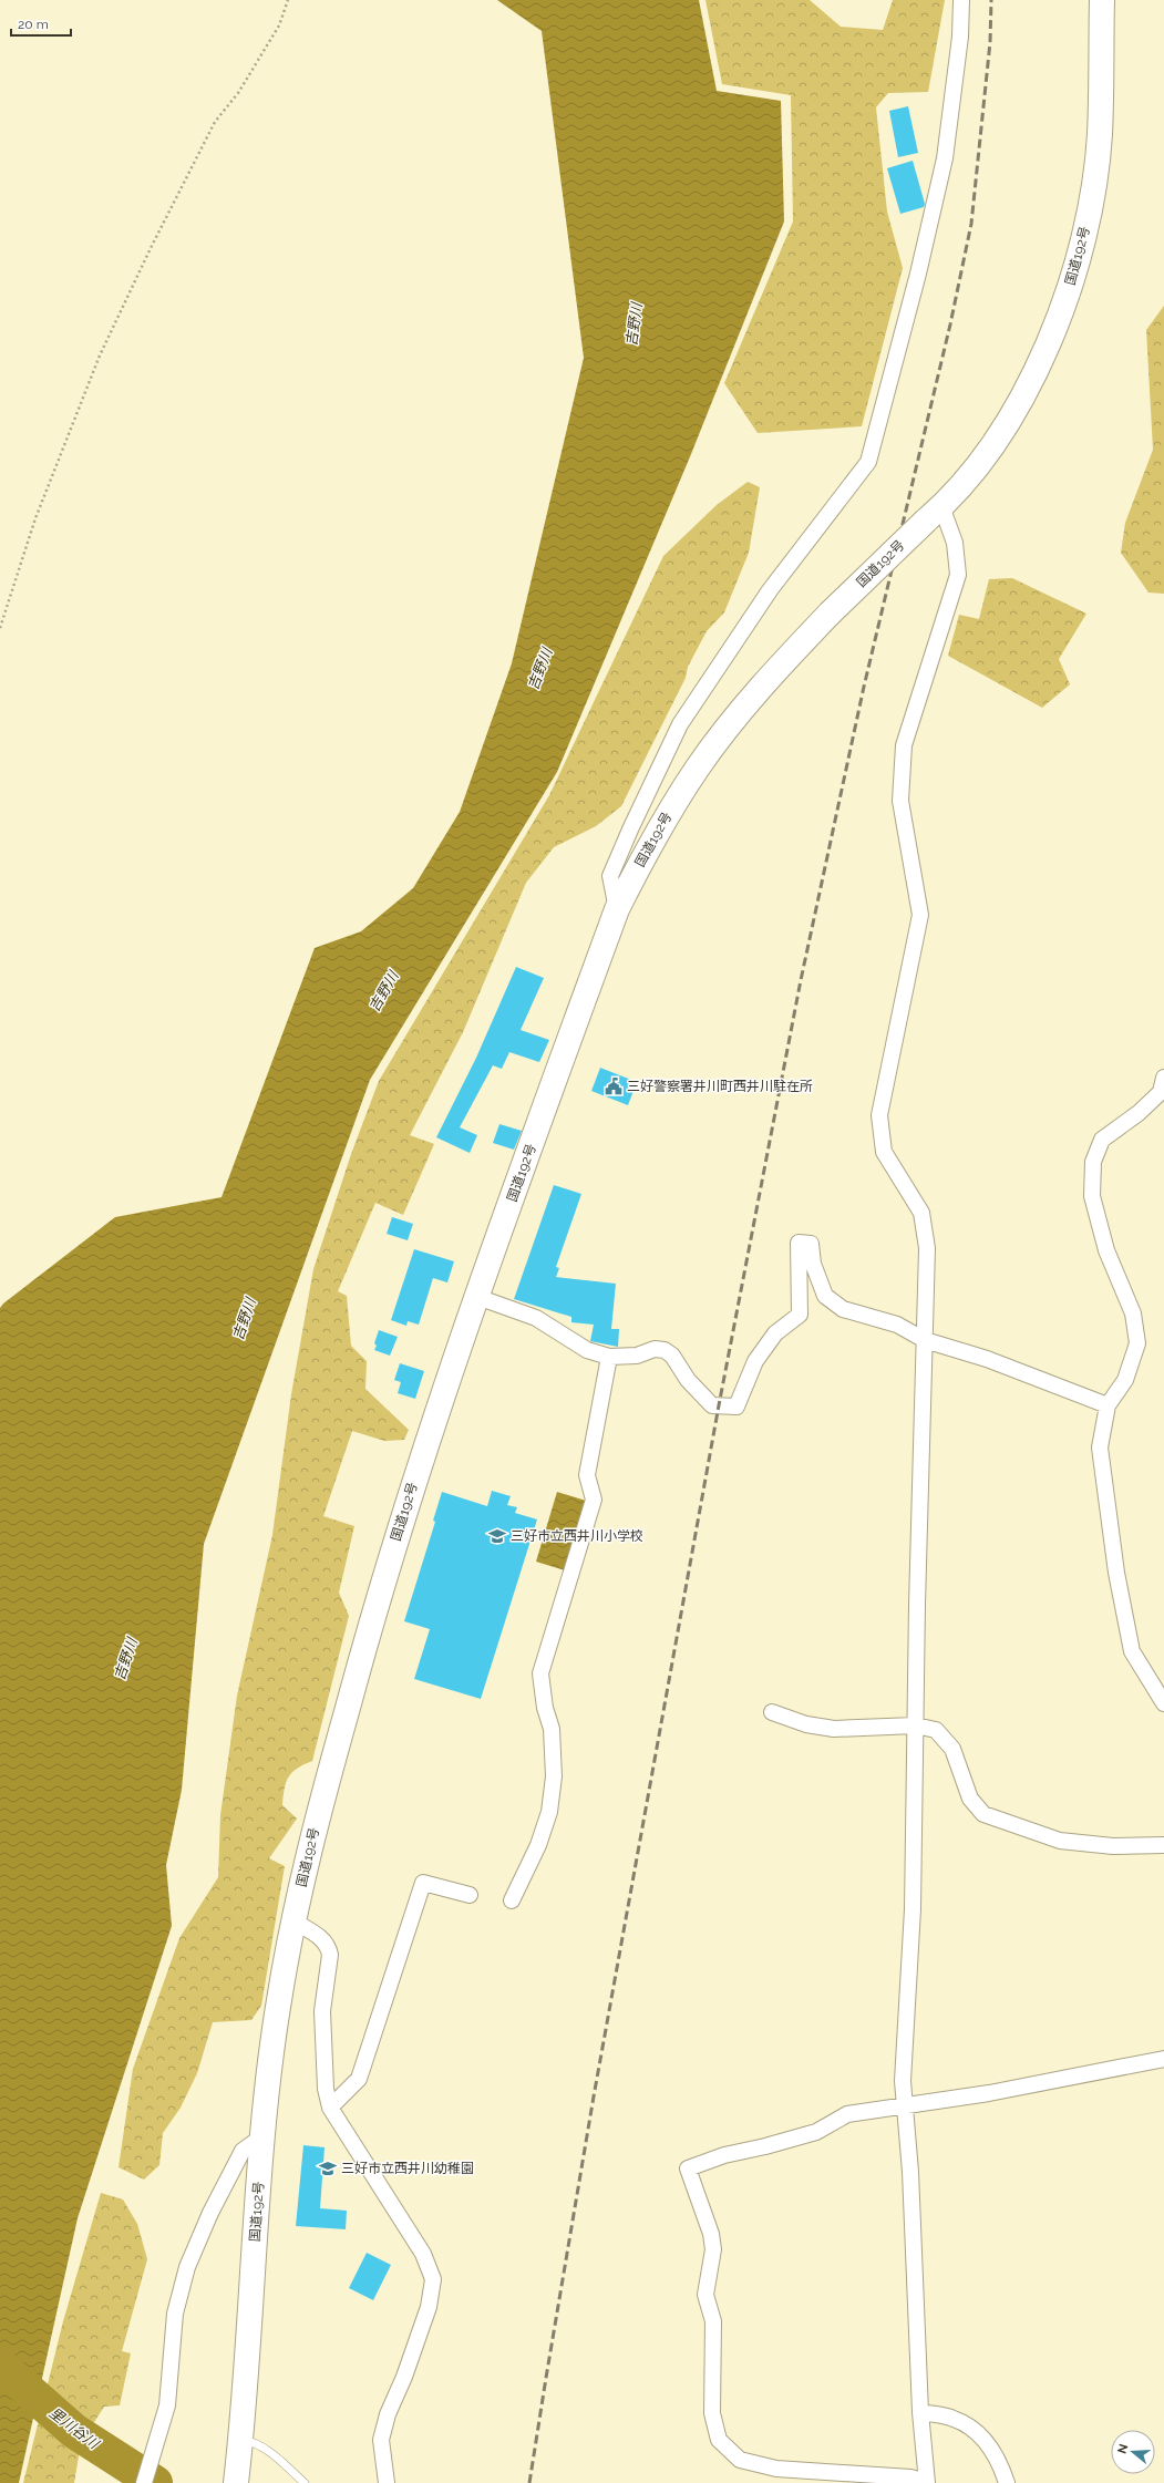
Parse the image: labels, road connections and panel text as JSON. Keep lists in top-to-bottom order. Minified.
{"streets":{"highway":["国道192号"]},"water":["吉野川","里川谷川"],"places":{"public building":["三好警察署井川町西井川駐在所"],"school or university":["三好市立西井川小学校","三好市立西井川幼稚園"]},"scale_bar":"20 m","north":"left"}
